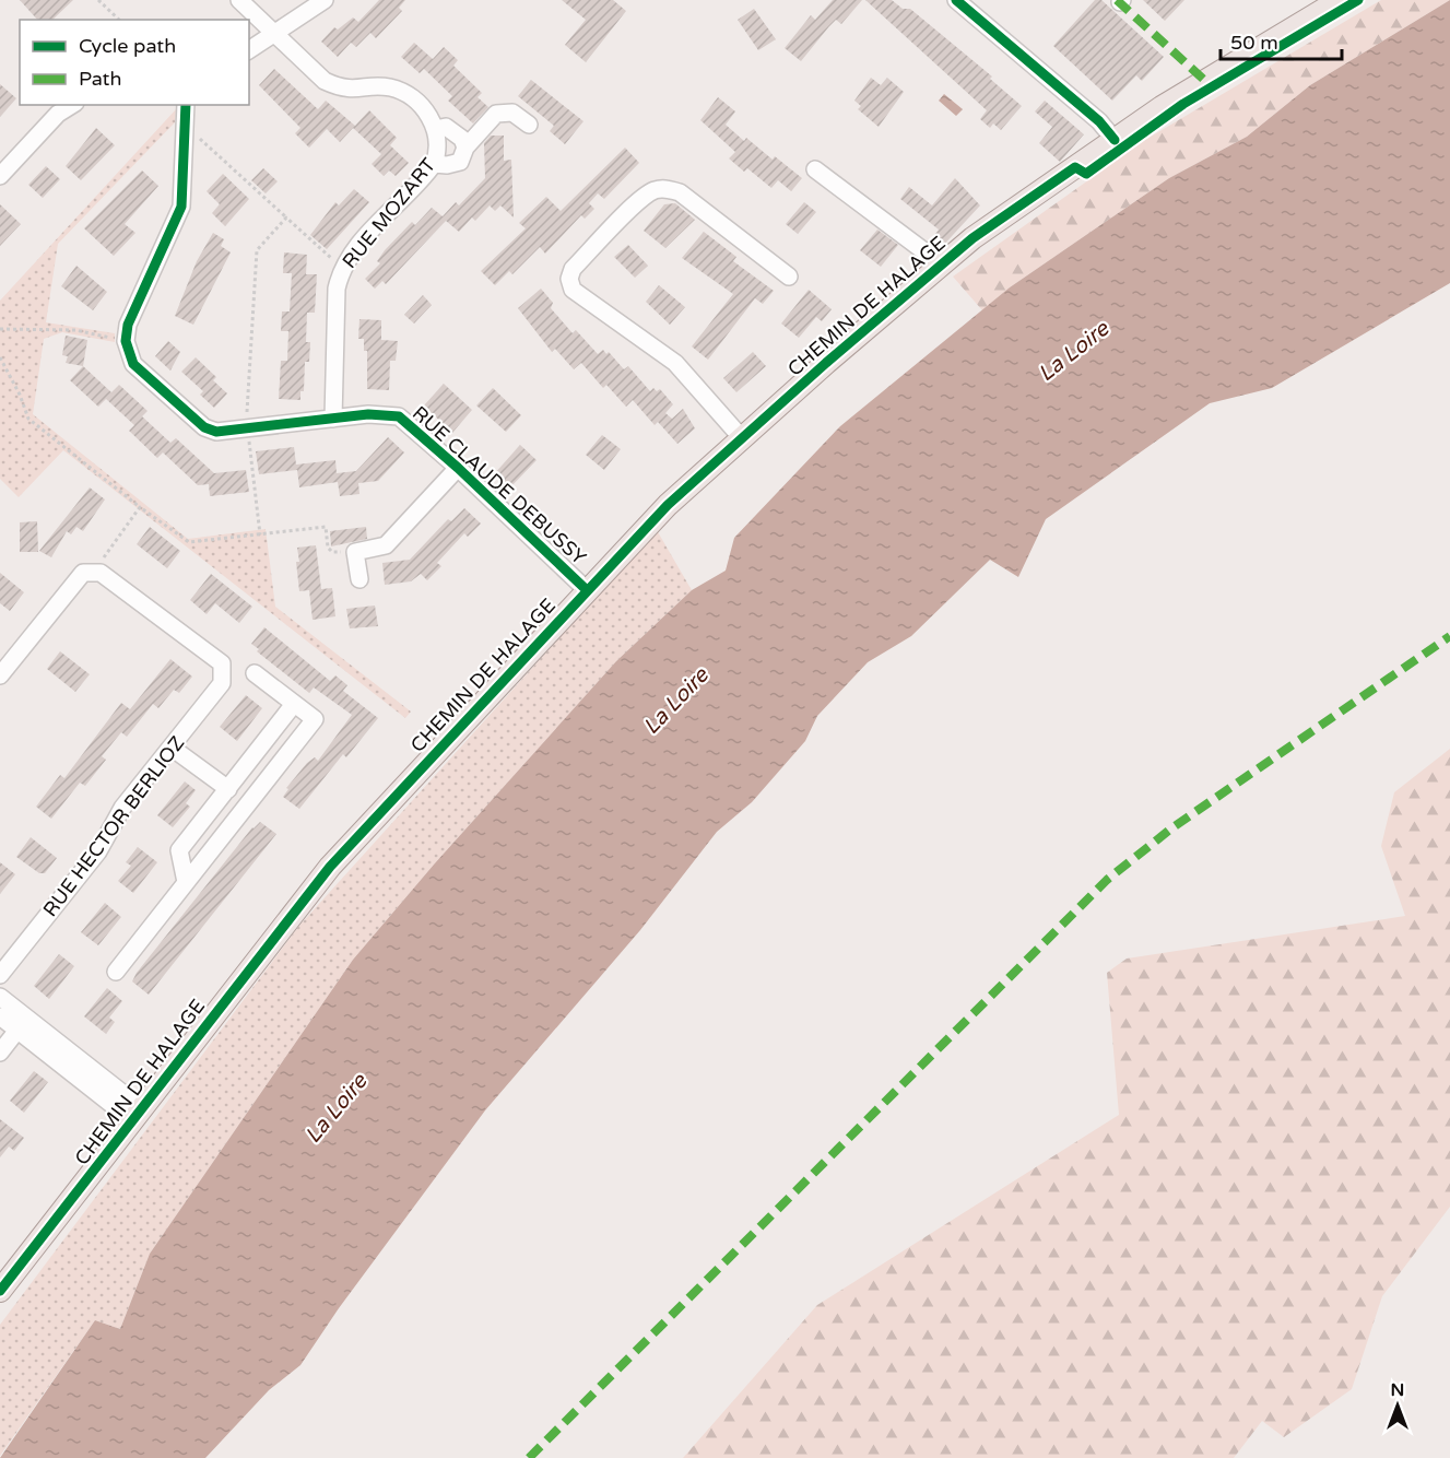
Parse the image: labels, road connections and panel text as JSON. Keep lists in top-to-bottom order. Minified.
{"streets":{"main road":["CHEMIN DE HALAGE"],"street":["RUE MOZART","RUE CLAUDE DEBUSSY","RUE HECTOR BERLIOZ"]},"crossings":[["RUE MOZART","RUE CLAUDE DEBUSSY"],["CHEMIN DE HALAGE","RUE CLAUDE DEBUSSY"]],"water":["La Loire"],"legend":["Cycle path","Path"],"scale_bar":"50 m","north":"top"}
